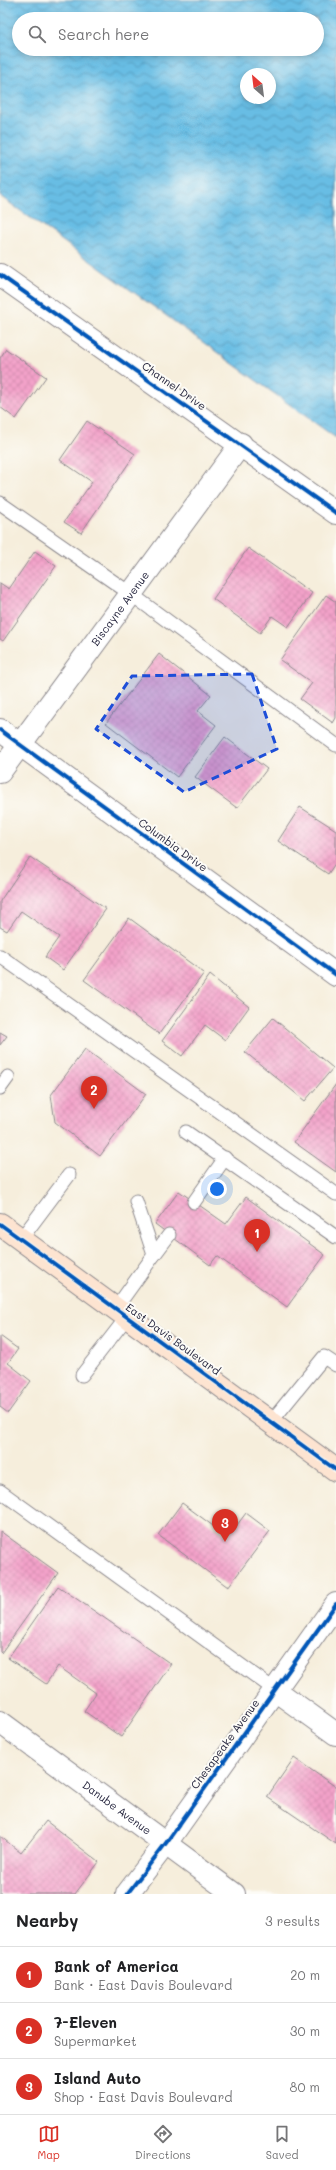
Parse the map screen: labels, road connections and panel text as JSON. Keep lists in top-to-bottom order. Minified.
{"streets":{"street":["Channel Drive","Biscayne Avenue","Columbia Drive","East Davis Boulevard","Chesapeake Avenue","Danube Avenue"]},"crossings":[["Channel Drive","Biscayne Avenue"],["Biscayne Avenue","Columbia Drive"],["Chesapeake Avenue","Danube Avenue"]],"north":"top left","page":{"search":"Search here","pins":["2","1","3"],"heading":["Nearby","3 results"],"list":[{"mark":"1","name":"Bank of America","note":"Bank · East Davis Boulevard","value":"20 m"},{"mark":"2","name":"7-Eleven","note":"Supermarket","value":"30 m"},{"mark":"3","name":"Island Auto","note":"Shop · East Davis Boulevard","value":"80 m"}],"nav":["Map","Directions","Saved"]}}
